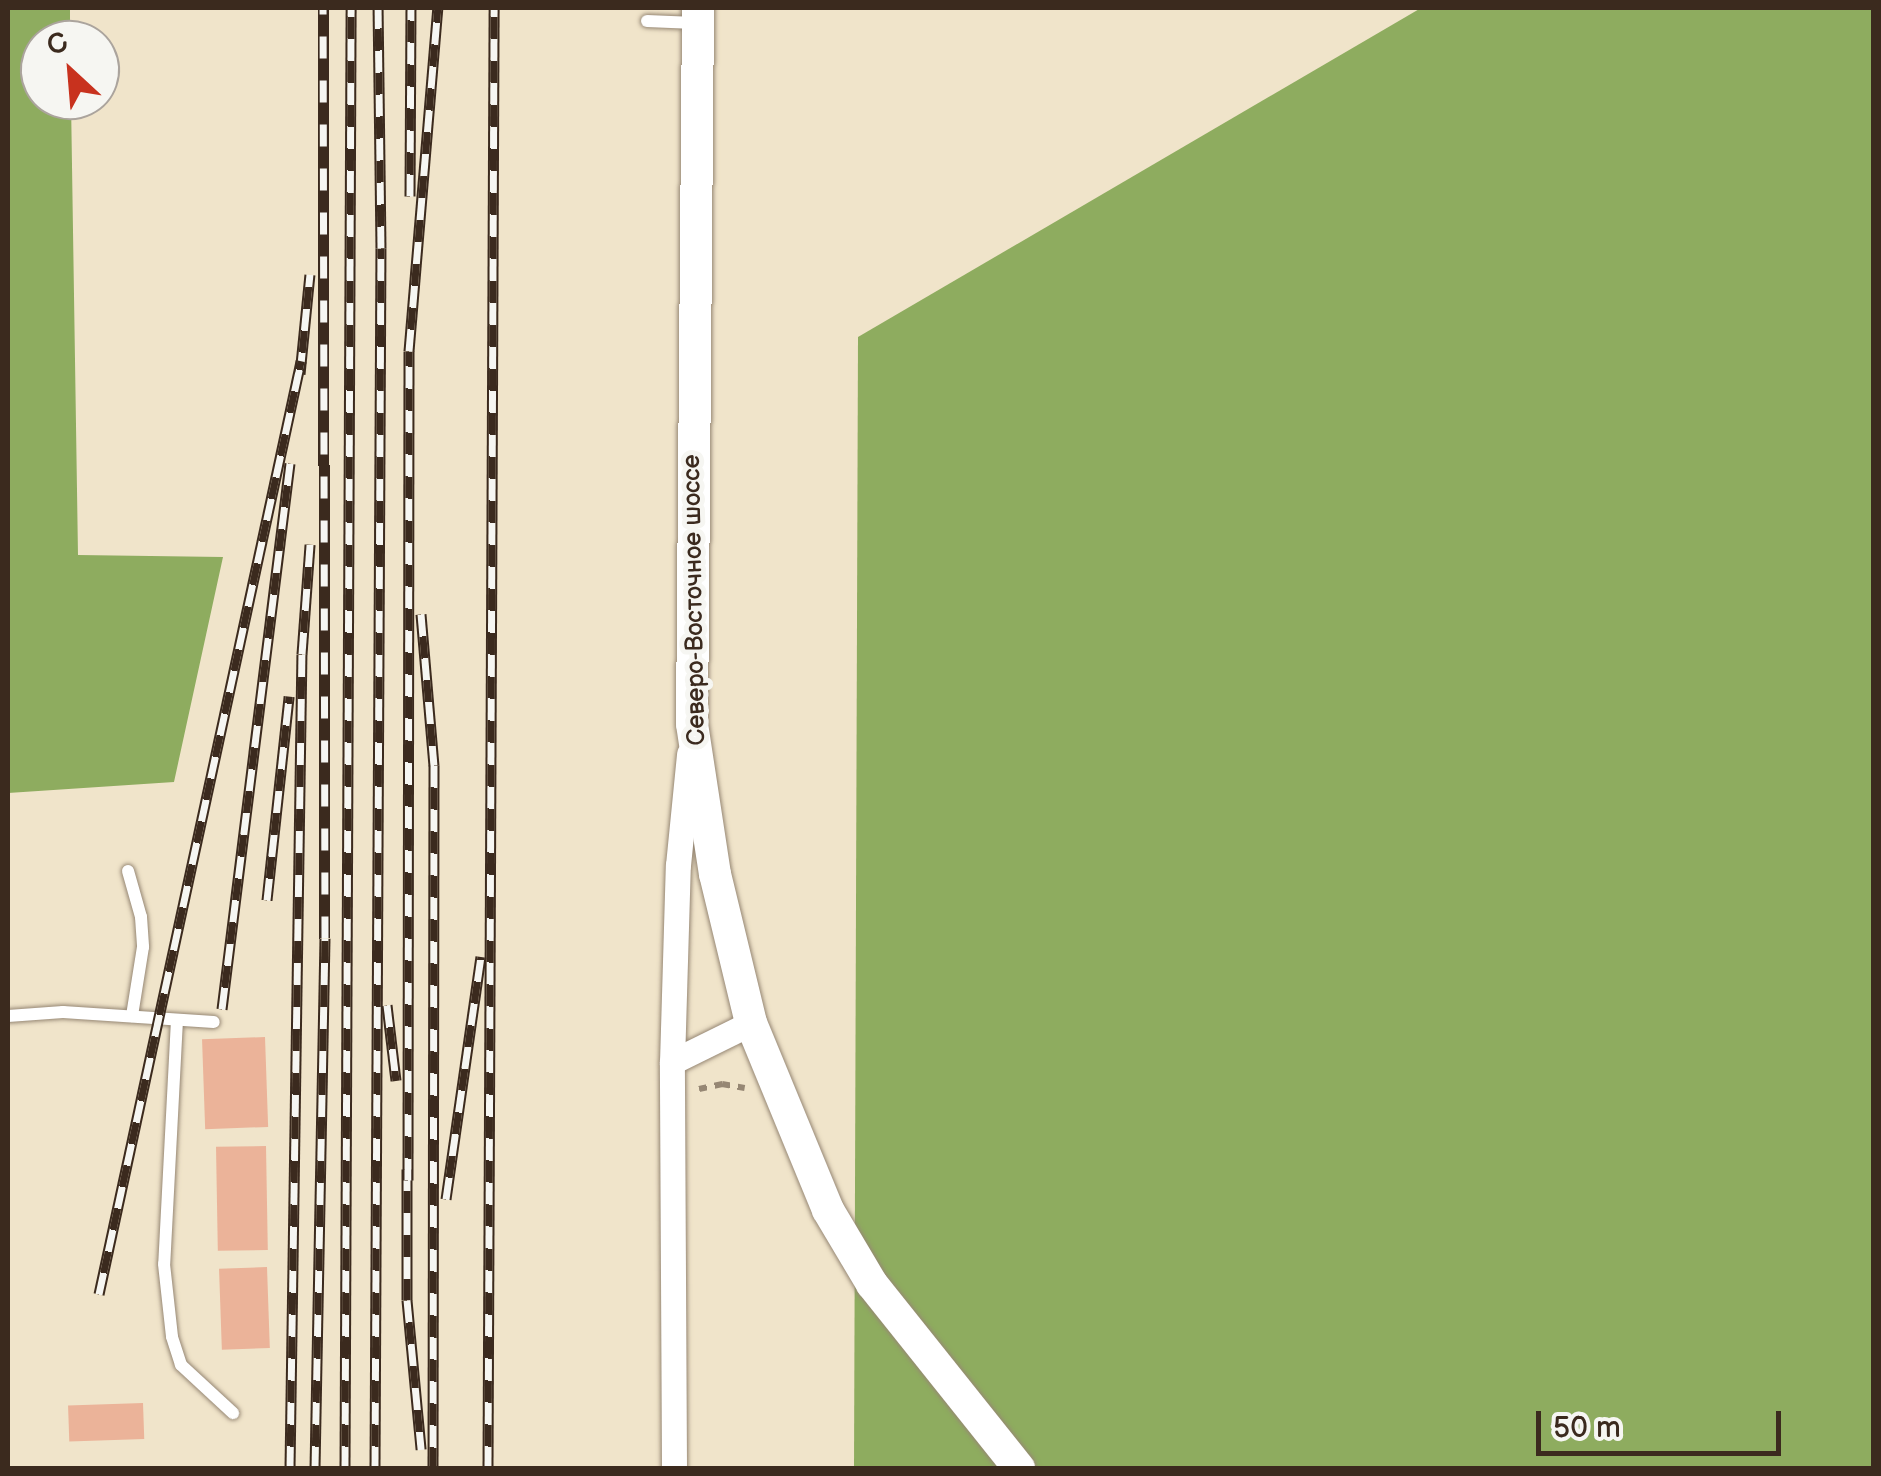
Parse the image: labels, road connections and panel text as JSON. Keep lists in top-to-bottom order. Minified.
{"streets":{"street":["Северо-Восточное шоссе"]},"scale_bar":"50 m","north":"top left"}
